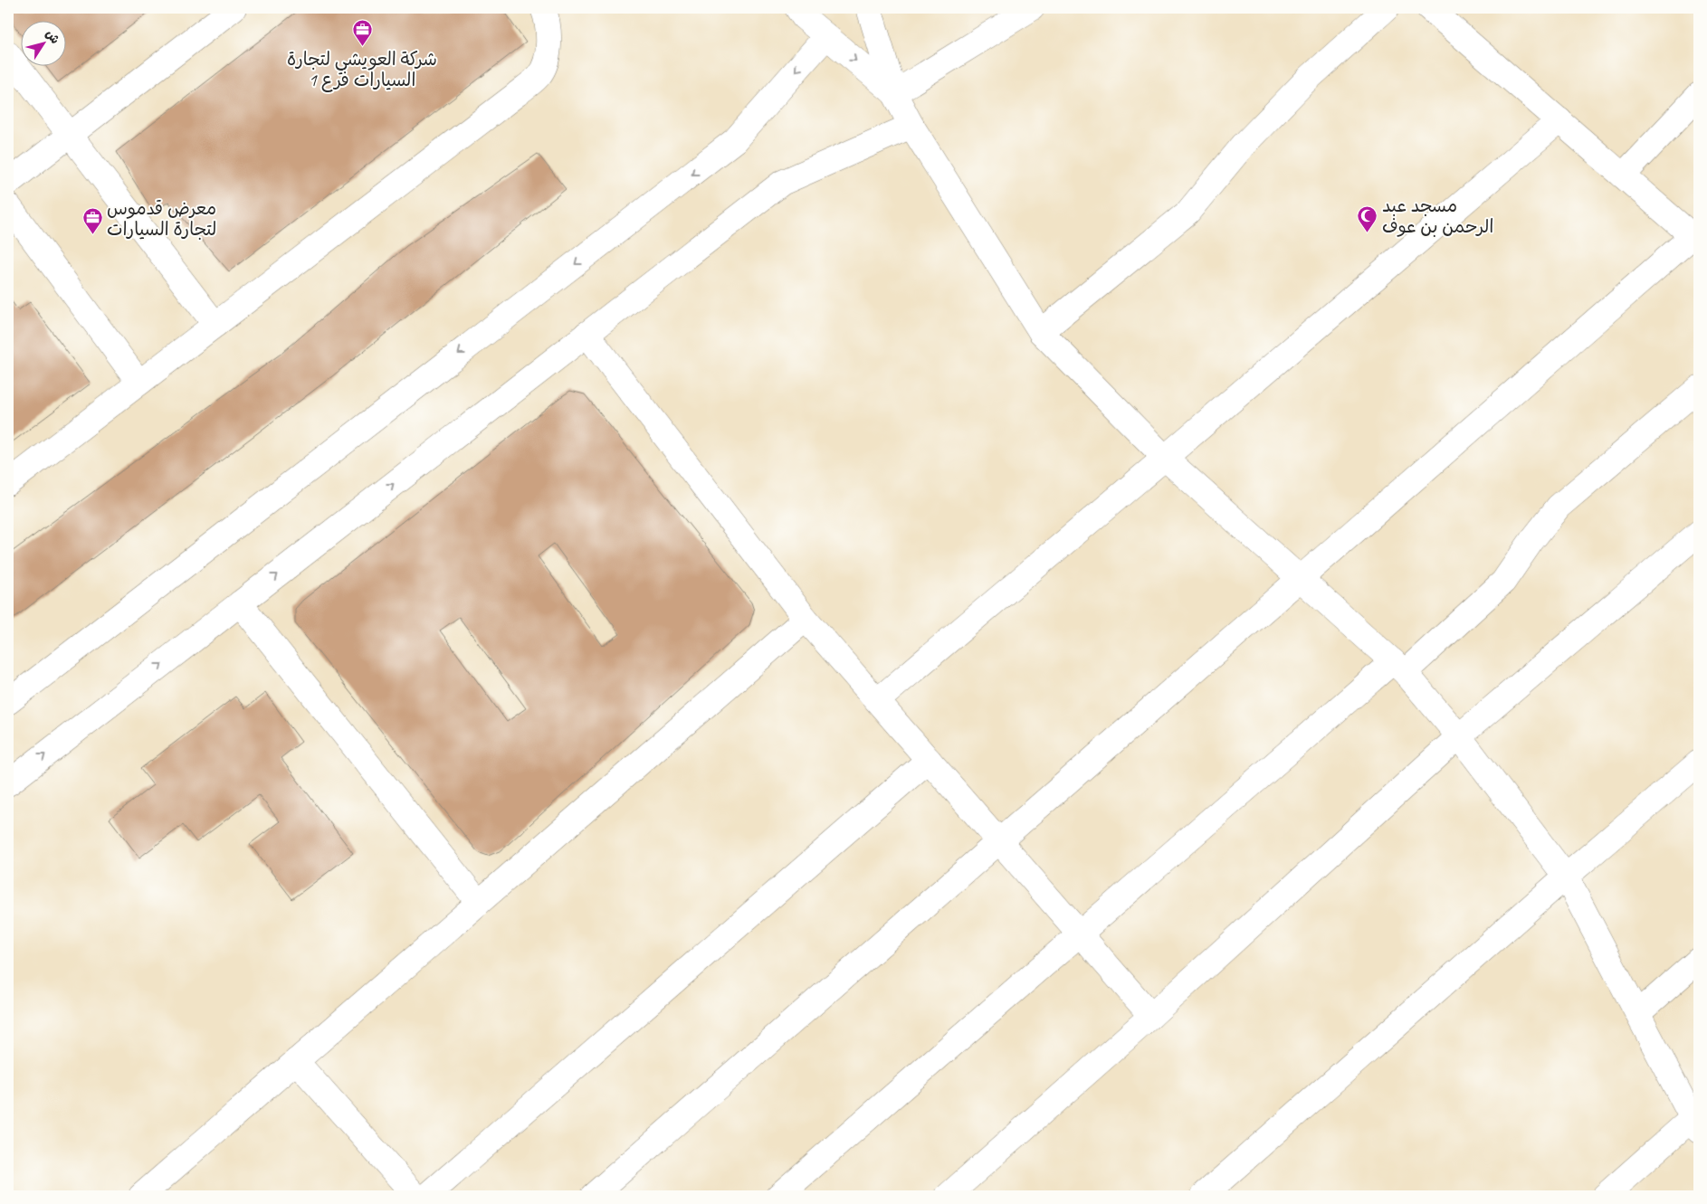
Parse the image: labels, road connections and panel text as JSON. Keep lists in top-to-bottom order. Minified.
{"places":{"office":["شركة العويشي لتجارة السيارات فرع 1","معرض قدموس لتجارة السيارات"],"mosque":["مسجد عبد الرحمن بن عوف"]},"north":"top right"}
